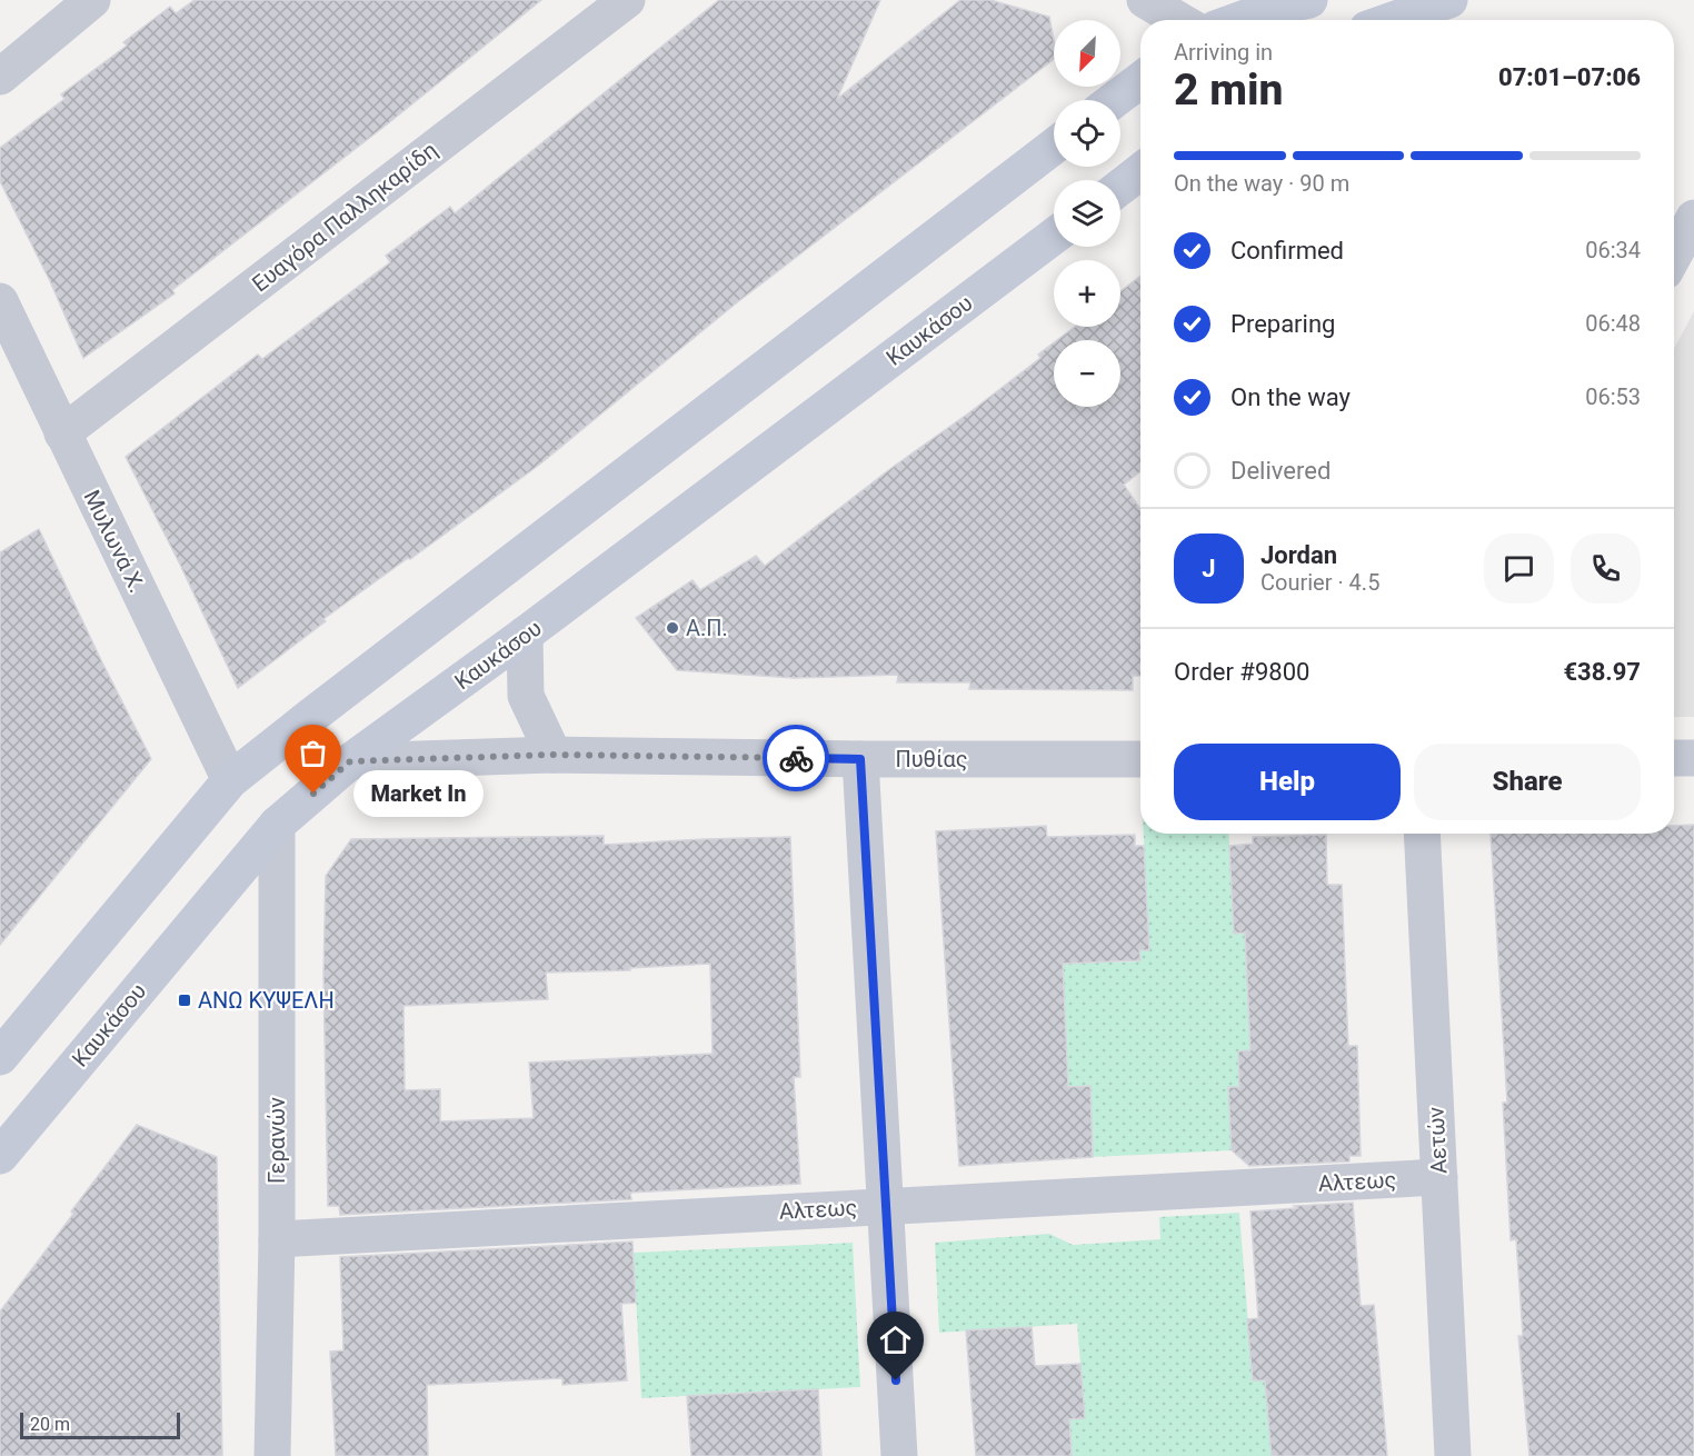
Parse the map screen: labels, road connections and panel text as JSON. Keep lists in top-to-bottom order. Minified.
{"streets":{"street":["Ευαγόρα Παλληκαρίδη","Καυκάσου","Μυλωνά Χ.","Πυθίας","Γερανών","Αετών","Αλτεως"]},"crossings":[["Ευαγόρα Παλληκαρίδη","Μυλωνά Χ."],["Καυκάσου","Πυθίας"],["Καυκάσου","Γερανών"],["Γερανών","Αλτεως"],["Αετών","Αλτεως"]],"places":{"other":["Α.Π.","Market In"],"transit":["ΑΝΩ ΚΥΨΕΛΗ"]},"scale_bar":"20 m","north":"bottom left","page":{"map_buttons":["+","−"],"heading":["2 min","Arriving in","07:01–07:06"],"panel":["Jordan","Courier · 4.5","Order #9800","€38.97"],"bar":"On the way · 90 m","list":[["Confirmed","06:34"],["Preparing","06:48"],["On the way","06:53"],"Delivered"],"round":"J","buttons":["Help","Share"],"bubble":"Market In","scale":"20 m"}}
